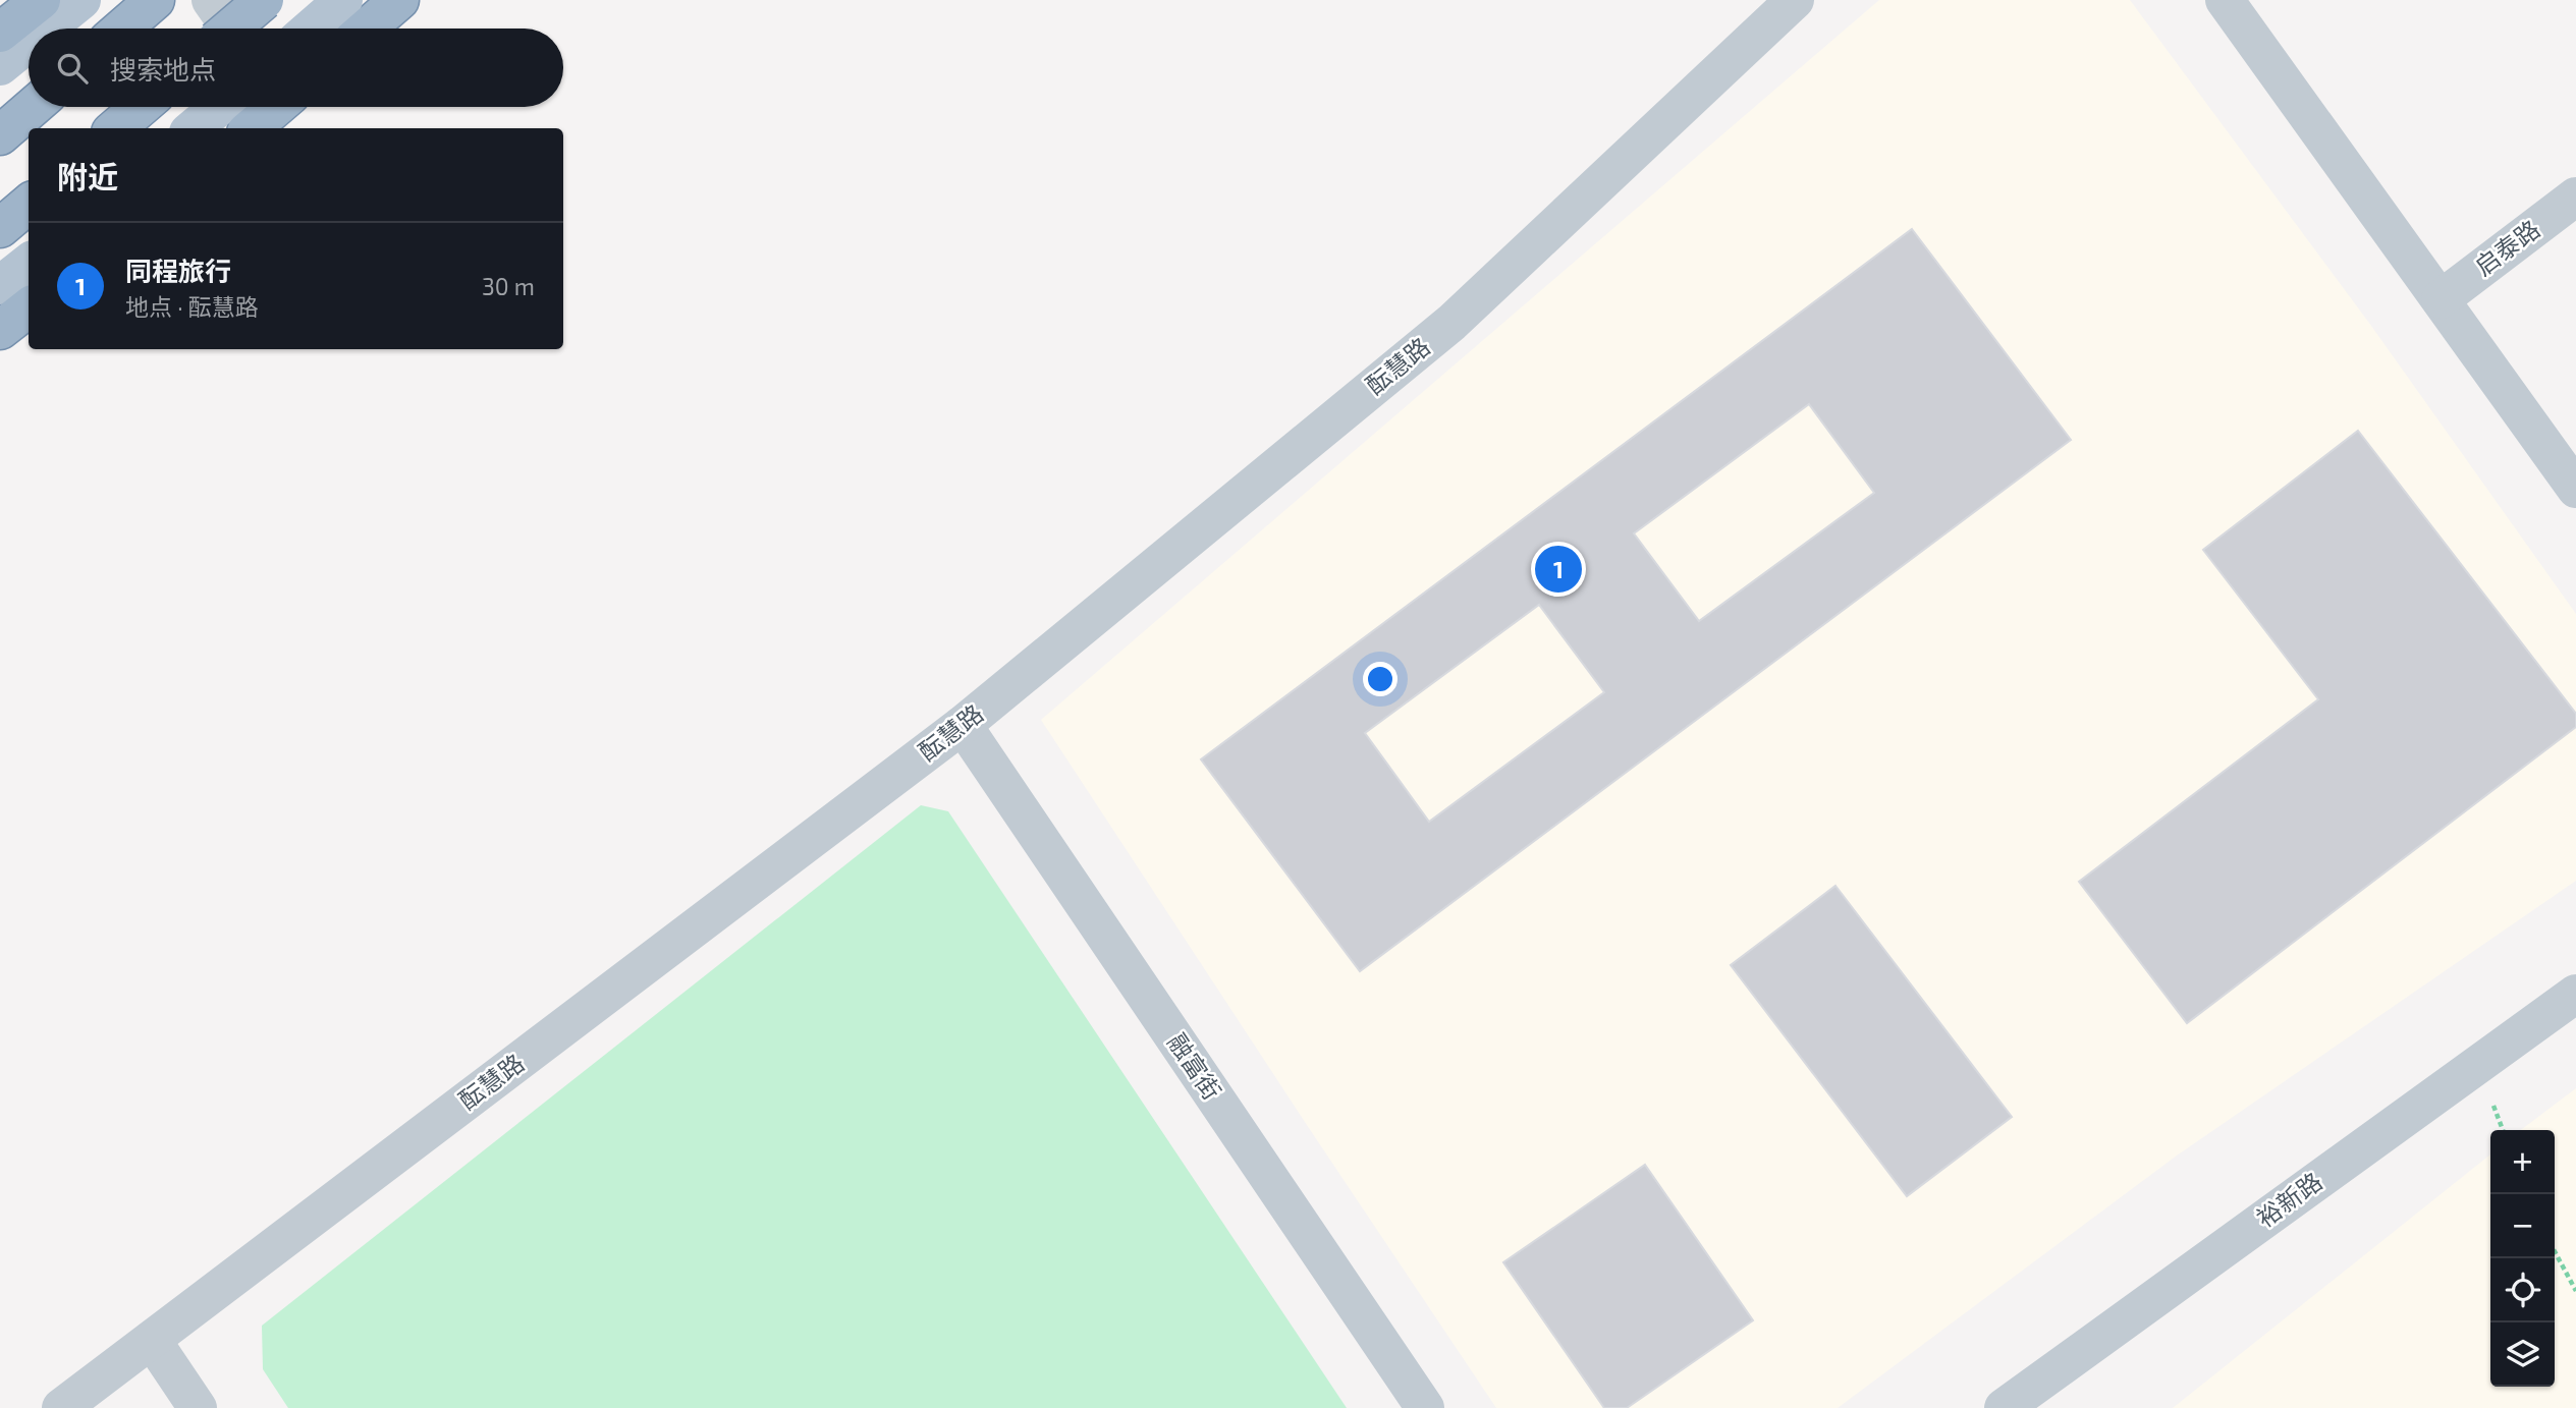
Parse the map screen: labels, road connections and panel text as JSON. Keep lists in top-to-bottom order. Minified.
{"streets":{"street":["启泰路","酝慧路","融富街","裕新路"]},"crossings":[["酝慧路","融富街"]],"page":{"search":"搜索地点","heading":"附近","list":[{"mark":"1","name":"同程旅行","note":"地点 · 酝慧路","value":"30 m"}],"pins":"1","map_buttons":["+","−"]}}
